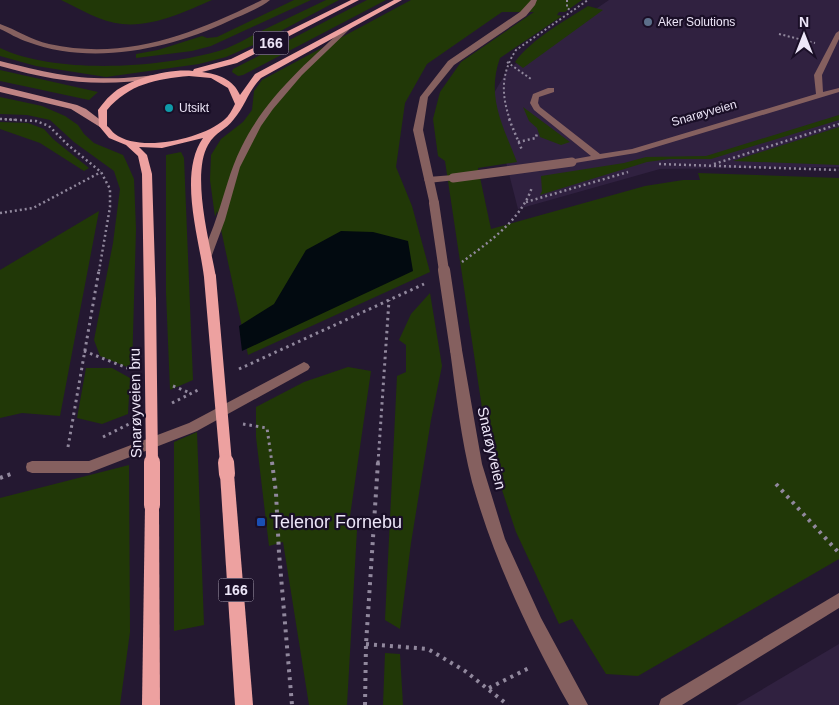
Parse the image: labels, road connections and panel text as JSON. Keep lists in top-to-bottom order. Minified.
{"streets":{"main road":["166","Snarøyveien bru"],"street":["Snarøyveien"]},"crossings":[["166","Snarøyveien bru"]],"places":{"other":["Aker Solutions","Utsikt"],"transit":["Telenor Fornebu"]},"north":"top"}
